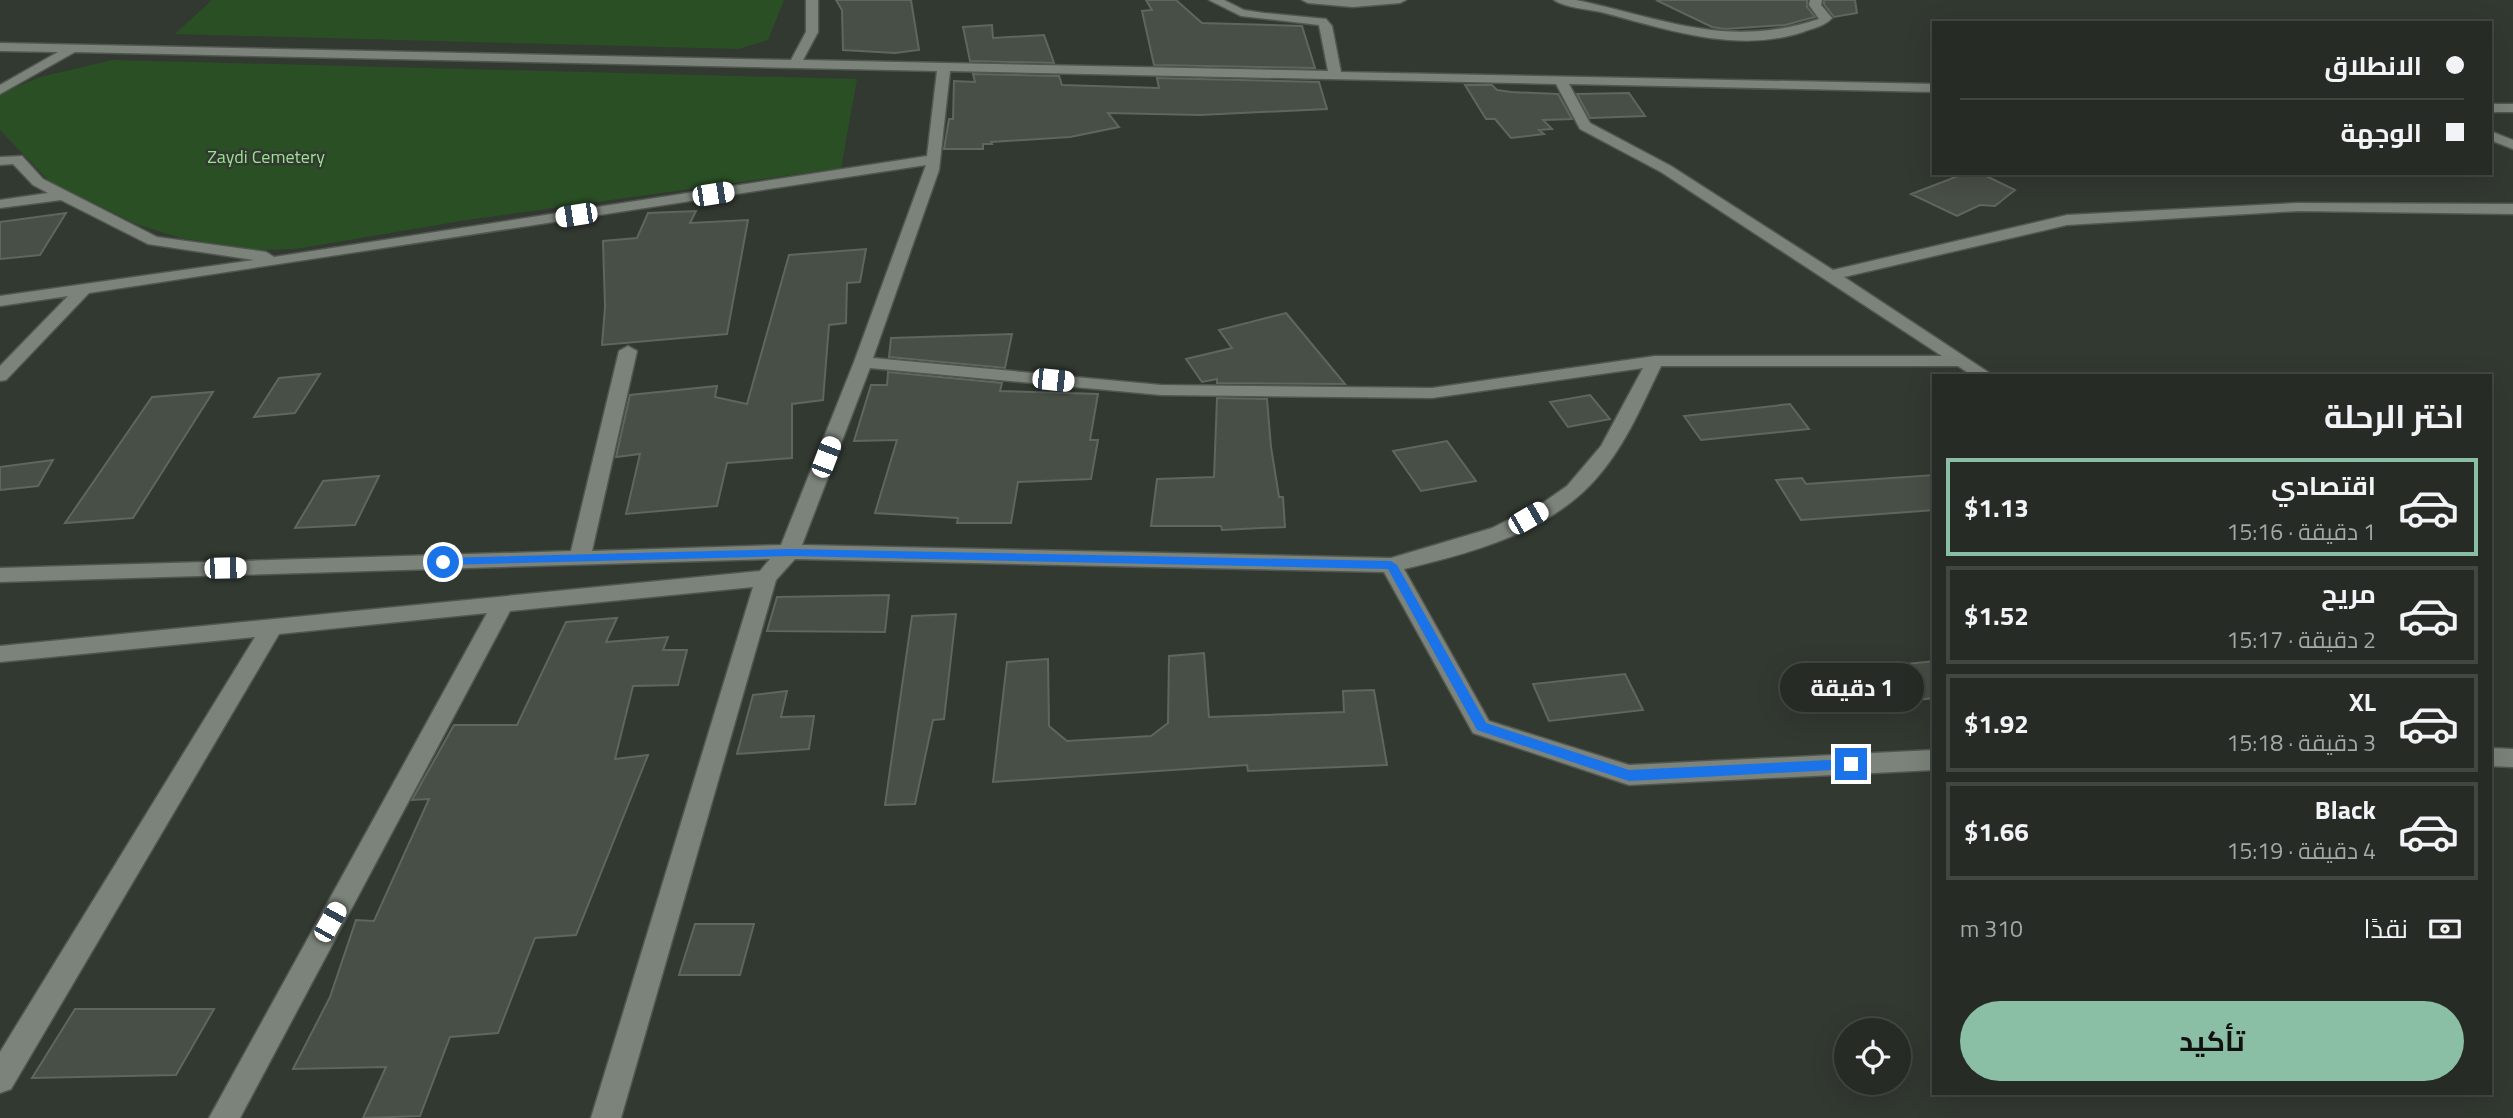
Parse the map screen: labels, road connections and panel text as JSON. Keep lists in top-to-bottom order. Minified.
{"parks":["Zaydi Cemetery"],"page":{"banner":["الانطلاق","الوجهة"],"heading":"اختر الرحلة","list":[{"name":"اقتصادي","note":"1 دقيقة · 15:16","value":"$1.13"},{"name":"مريح","note":"2 دقيقة · 15:17","value":"$1.52"},{"name":"XL","note":"3 دقيقة · 15:18","value":"$1.92"},{"name":"Black","note":"4 دقيقة · 15:19","value":"$1.66"}],"bubble":"1 دقيقة","pay":["نقدًا","310 m"],"buttons":"تأكيد"}}
